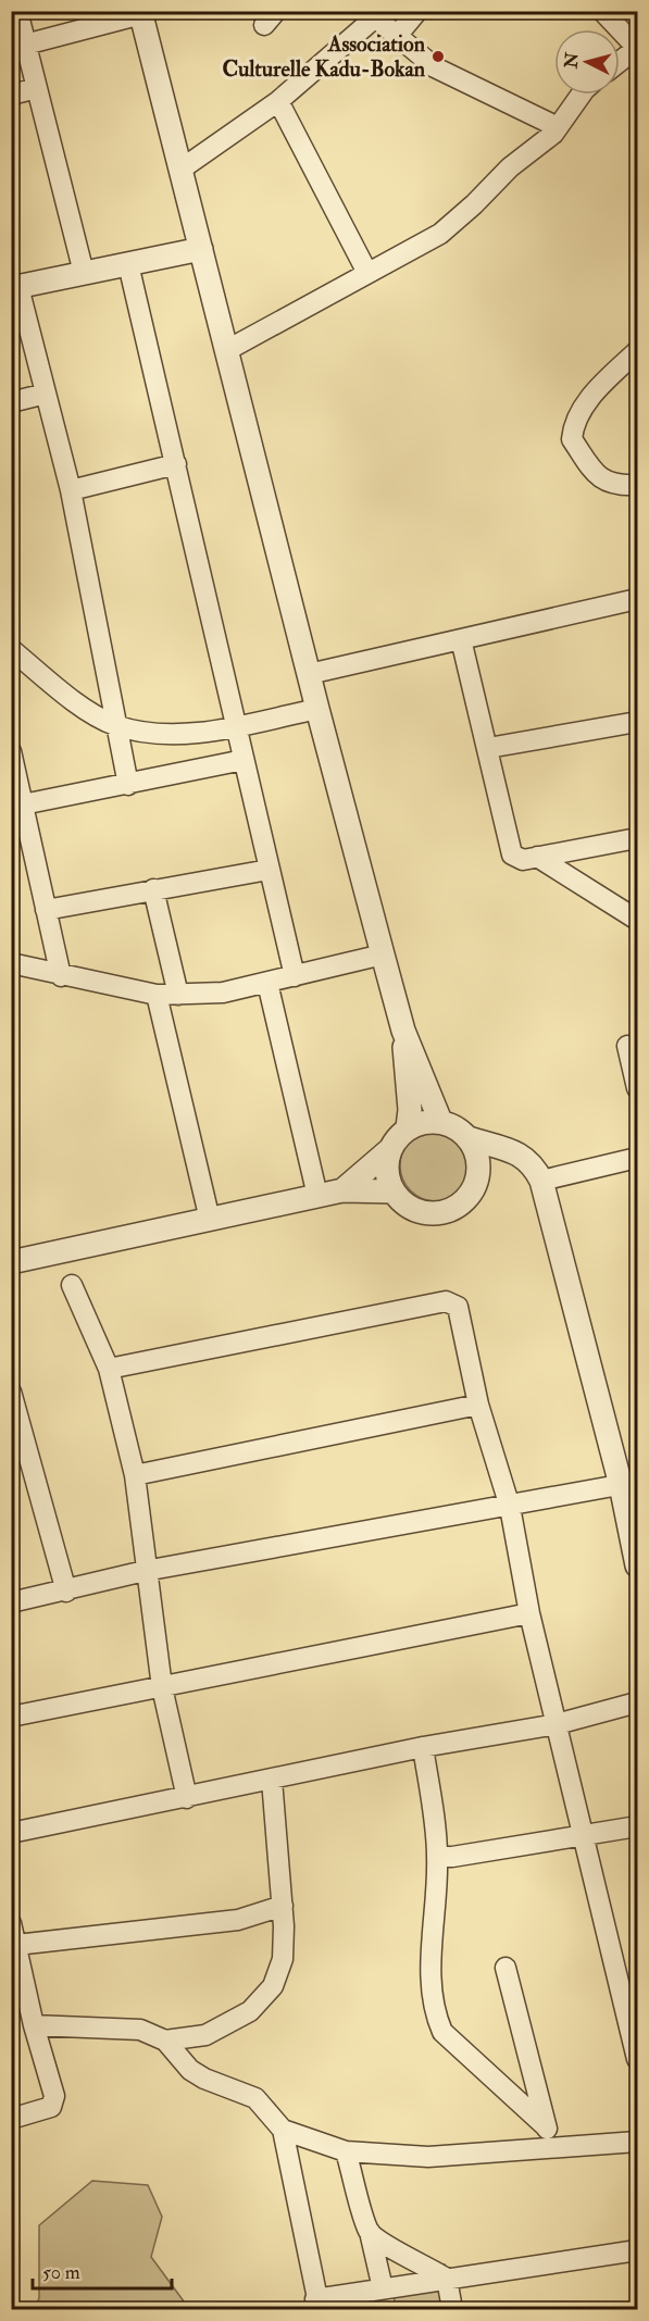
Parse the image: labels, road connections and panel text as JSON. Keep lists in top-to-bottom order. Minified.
{"places":["Association Culturelle Kadu-Bokan"],"scale_bar":"50 m","north":"left"}
